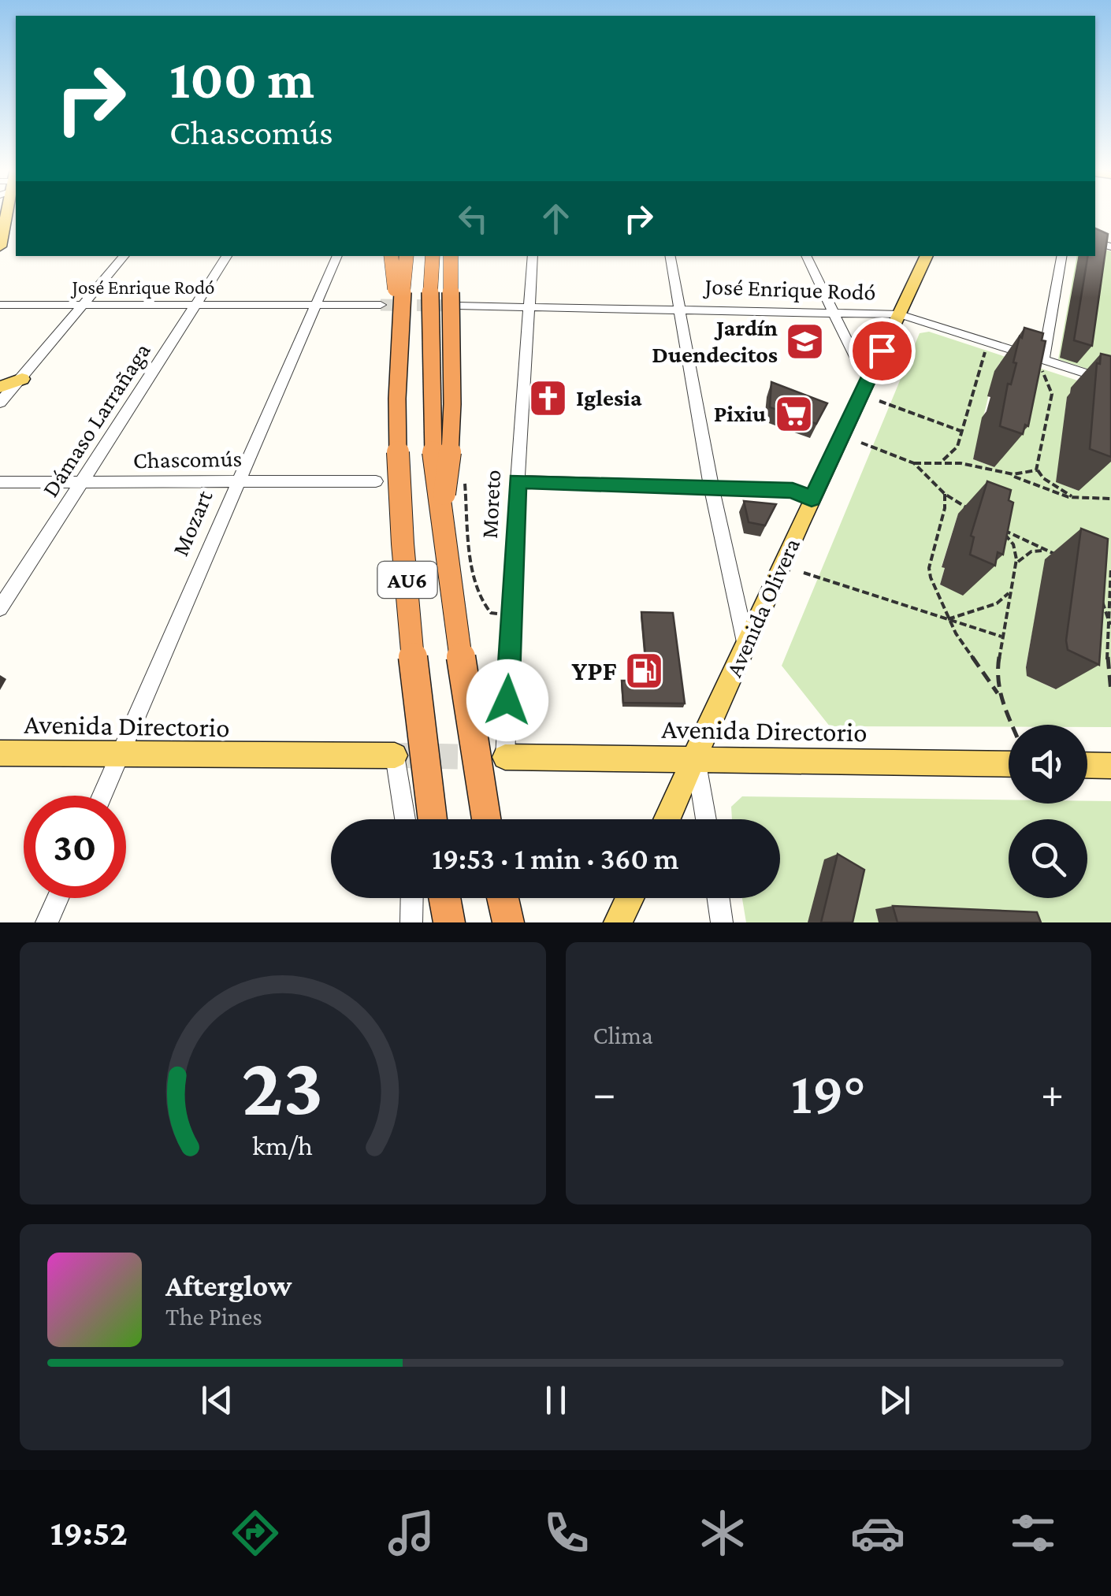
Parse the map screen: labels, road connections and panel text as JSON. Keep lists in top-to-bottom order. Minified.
{"streets":{"highway":["AU6"],"main road":["Avenida Olivera","Avenida Directorio"],"street":["José Enrique Rodó","Dámaso Larrañaga","Chascomús","Moreto","Mozart"]},"crossings":[["José Enrique Rodó","Dámaso Larrañaga"],["José Enrique Rodó","Moreto"],["José Enrique Rodó","Mozart"],["José Enrique Rodó","Avenida Olivera"],["Dámaso Larrañaga","Chascomús"],["Chascomús","Mozart"],["Moreto","Avenida Directorio"],["Mozart","Avenida Directorio"],["Avenida Olivera","Avenida Directorio"]],"places":{"school or university":["Jardín Duendecitos"],"church":["Iglesia"],"supermarket":["Pixiu"],"fuel station":["YPF"]},"page":{"turn":["100 m","Chascomús"],"limit":"30","trip":"19:53 · 1 min · 360 m","tile":"Clima","heat":["−","19°","+"],"song":["Afterglow","The Pines"],"tabs":"19:52","gauge":["23","km/h"]}}
